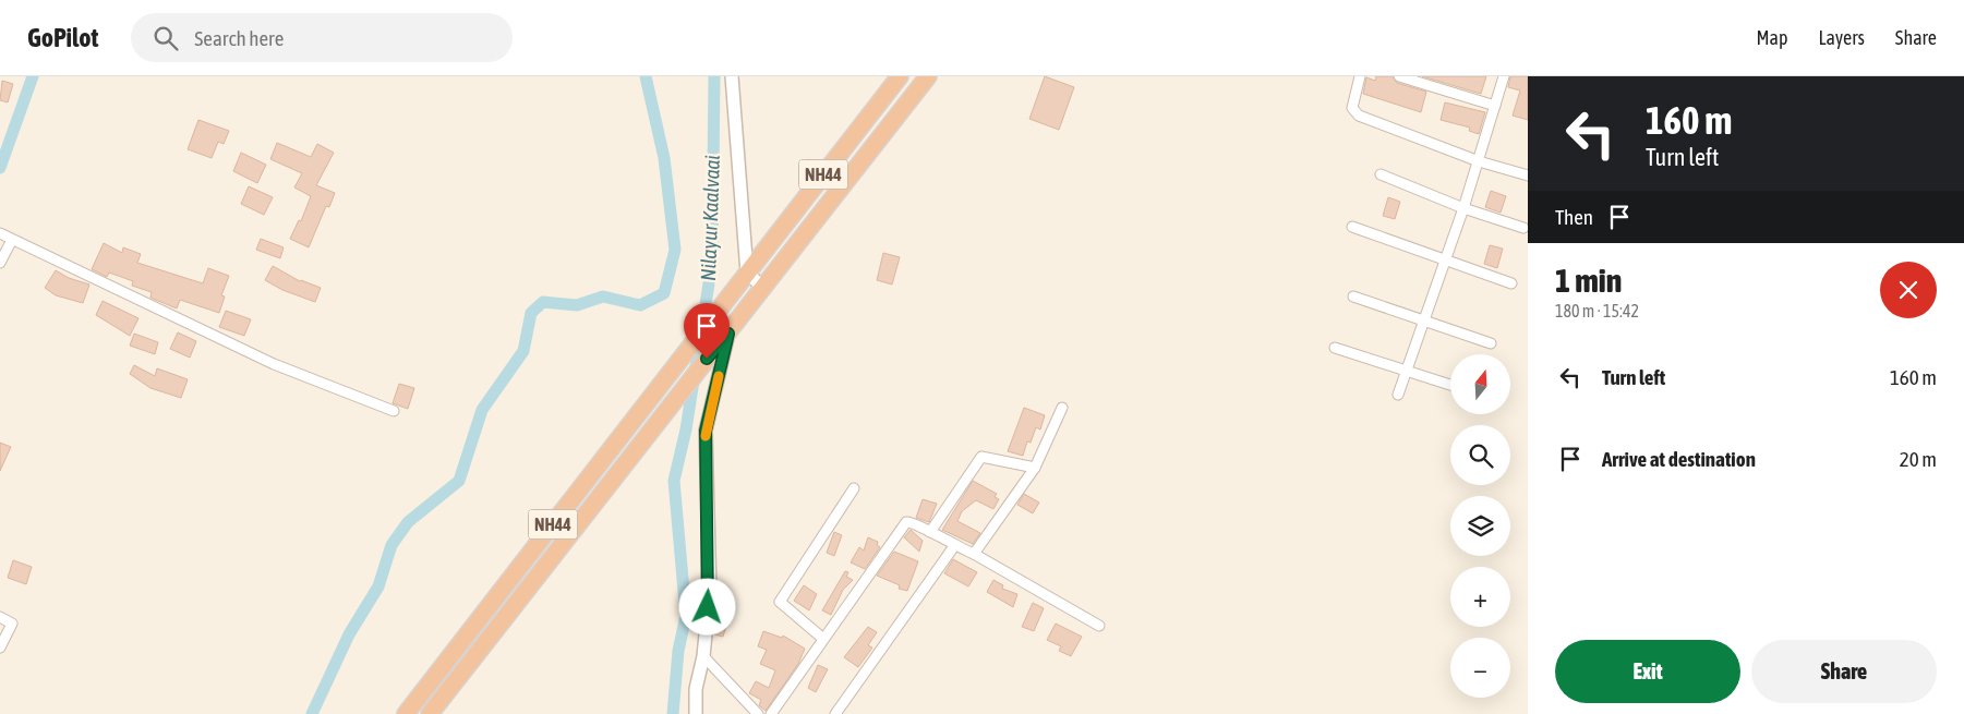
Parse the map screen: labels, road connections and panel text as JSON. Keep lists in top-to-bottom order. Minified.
{"streets":{"highway":["NH44"]},"water":["Nilayur Kaalvaai"],"north":"top","page":{"header":"GoPilot","search":"Search here","nav":["Map","Layers","Share"],"turn":["160 m","Turn left"],"then":"Then","heading":["1 min","180 m · 15:42"],"list":[{"name":"Turn left","value":"160 m"},{"name":"Arrive at destination","value":"20 m"}],"map_buttons":["+","−"],"buttons":["Exit","Share"]}}
